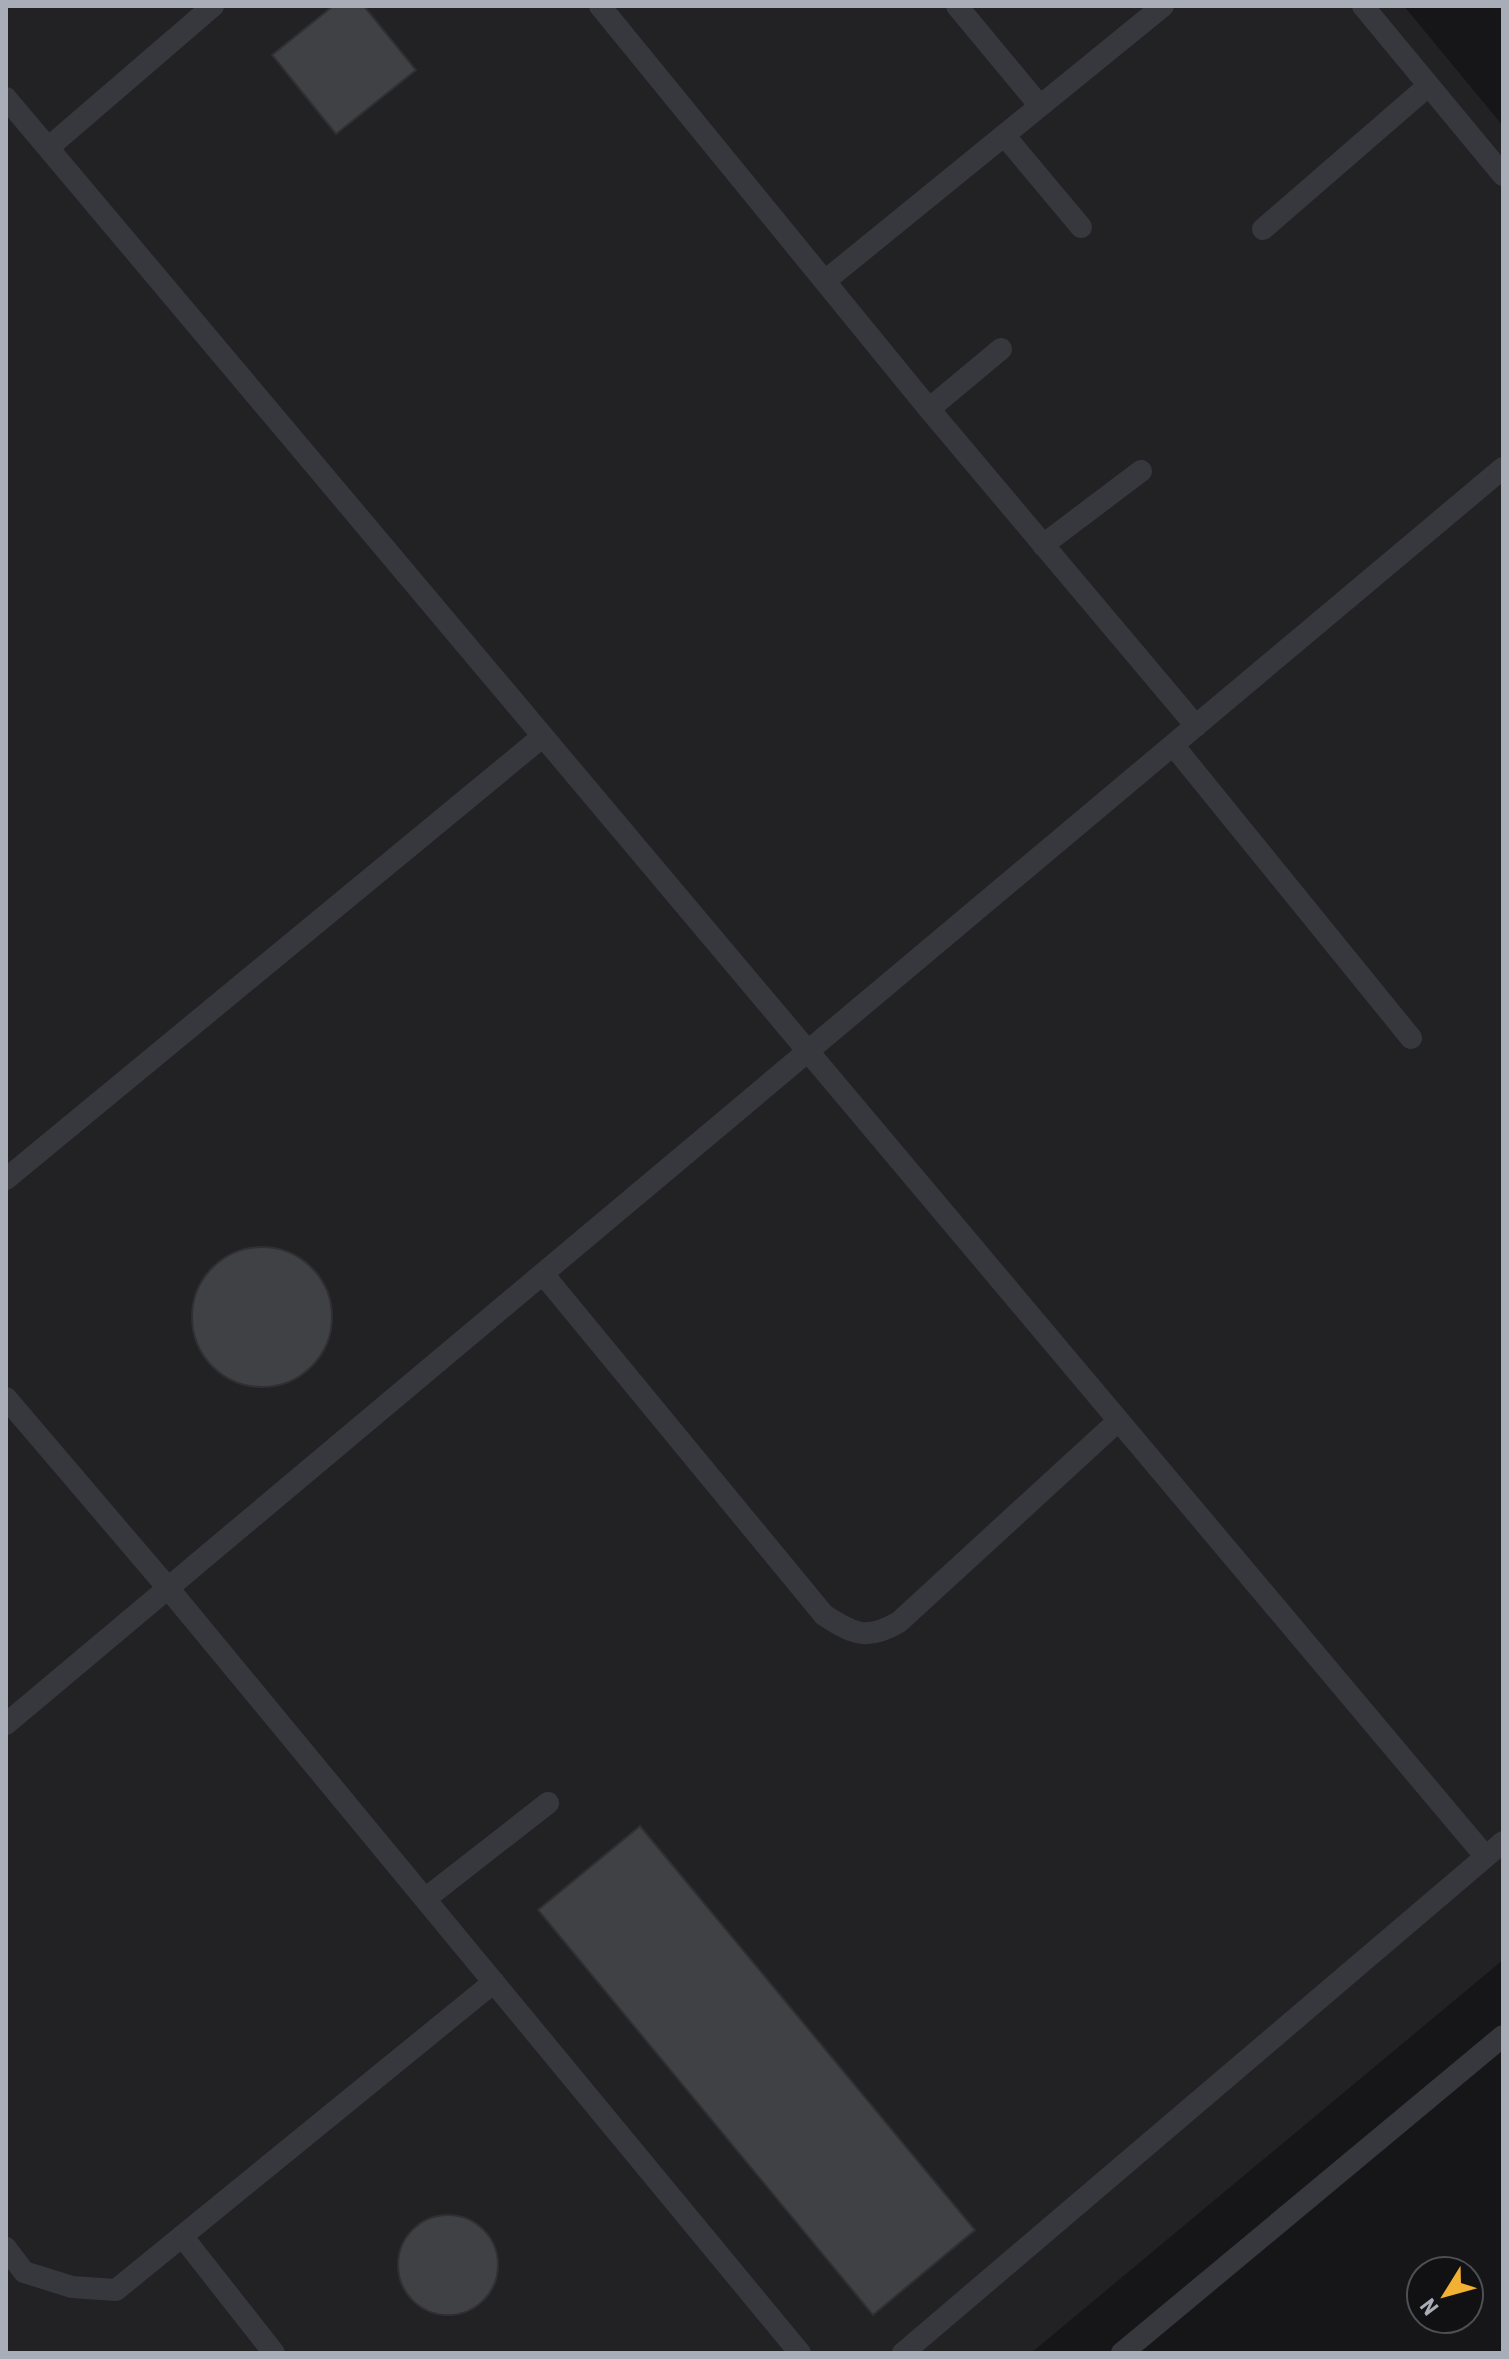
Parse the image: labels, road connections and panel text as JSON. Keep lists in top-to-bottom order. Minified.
{"north":"bottom left"}
